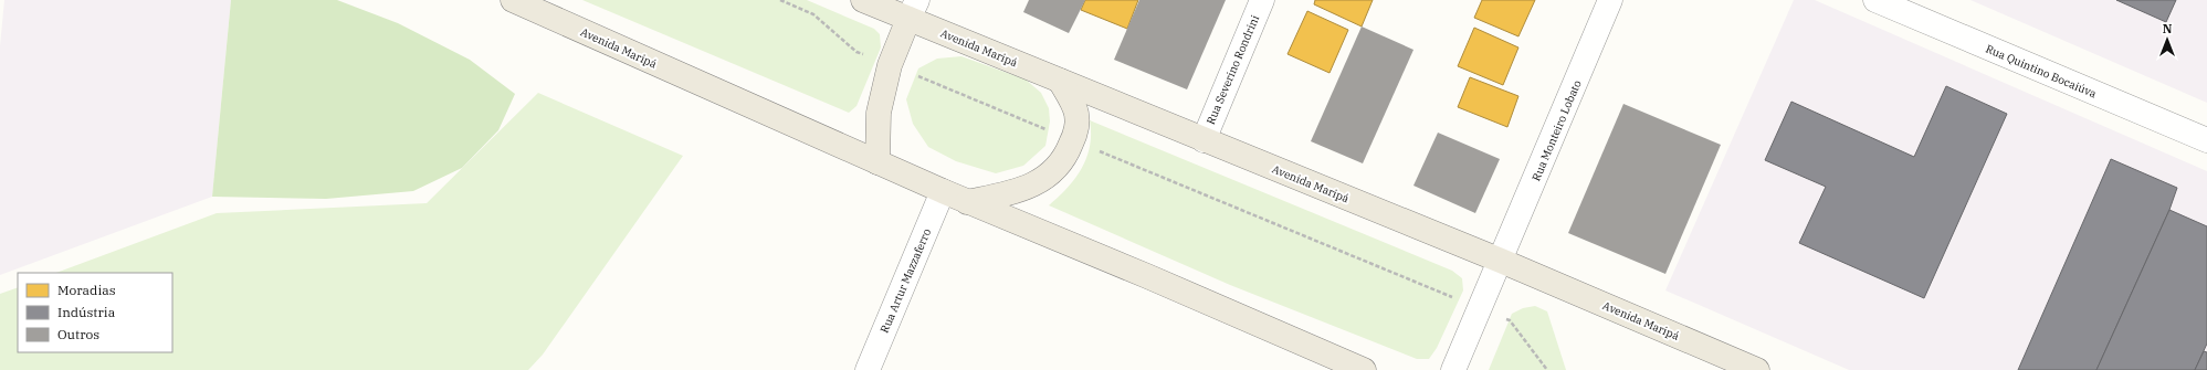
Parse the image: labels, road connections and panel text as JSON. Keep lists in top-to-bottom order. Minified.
{"streets":{"main road":["Avenida Maripá"],"street":["Rua Severino Rondrini","Rua Quintino Bocaiúva","Rua Monteiro Lobato","Rua Artur Mazzaferro"]},"crossings":[["Avenida Maripá","Rua Severino Rondrini"],["Avenida Maripá","Rua Monteiro Lobato"],["Avenida Maripá","Rua Artur Mazzaferro"]],"legend":["Moradias","Indústria","Outros"],"north":"top"}
